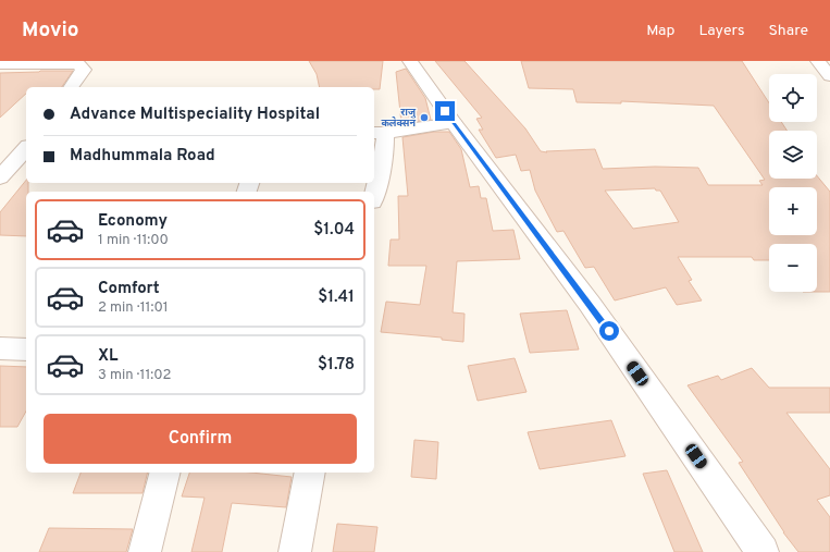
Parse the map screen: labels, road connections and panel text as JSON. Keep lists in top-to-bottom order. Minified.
{"places":["राजु कलेक्सन"],"page":{"header":"Movio","nav":["Map","Layers","Share"],"map_buttons":["+","−"],"banner":["Advance Multispeciality Hospital","Madhummala Road"],"list":[{"name":"Economy","note":"1 min · 11:00","value":"$1.04"},{"name":"Comfort","note":"2 min · 11:01","value":"$1.41"},{"name":"XL","note":"3 min · 11:02","value":"$1.78"}],"buttons":"Confirm"}}
